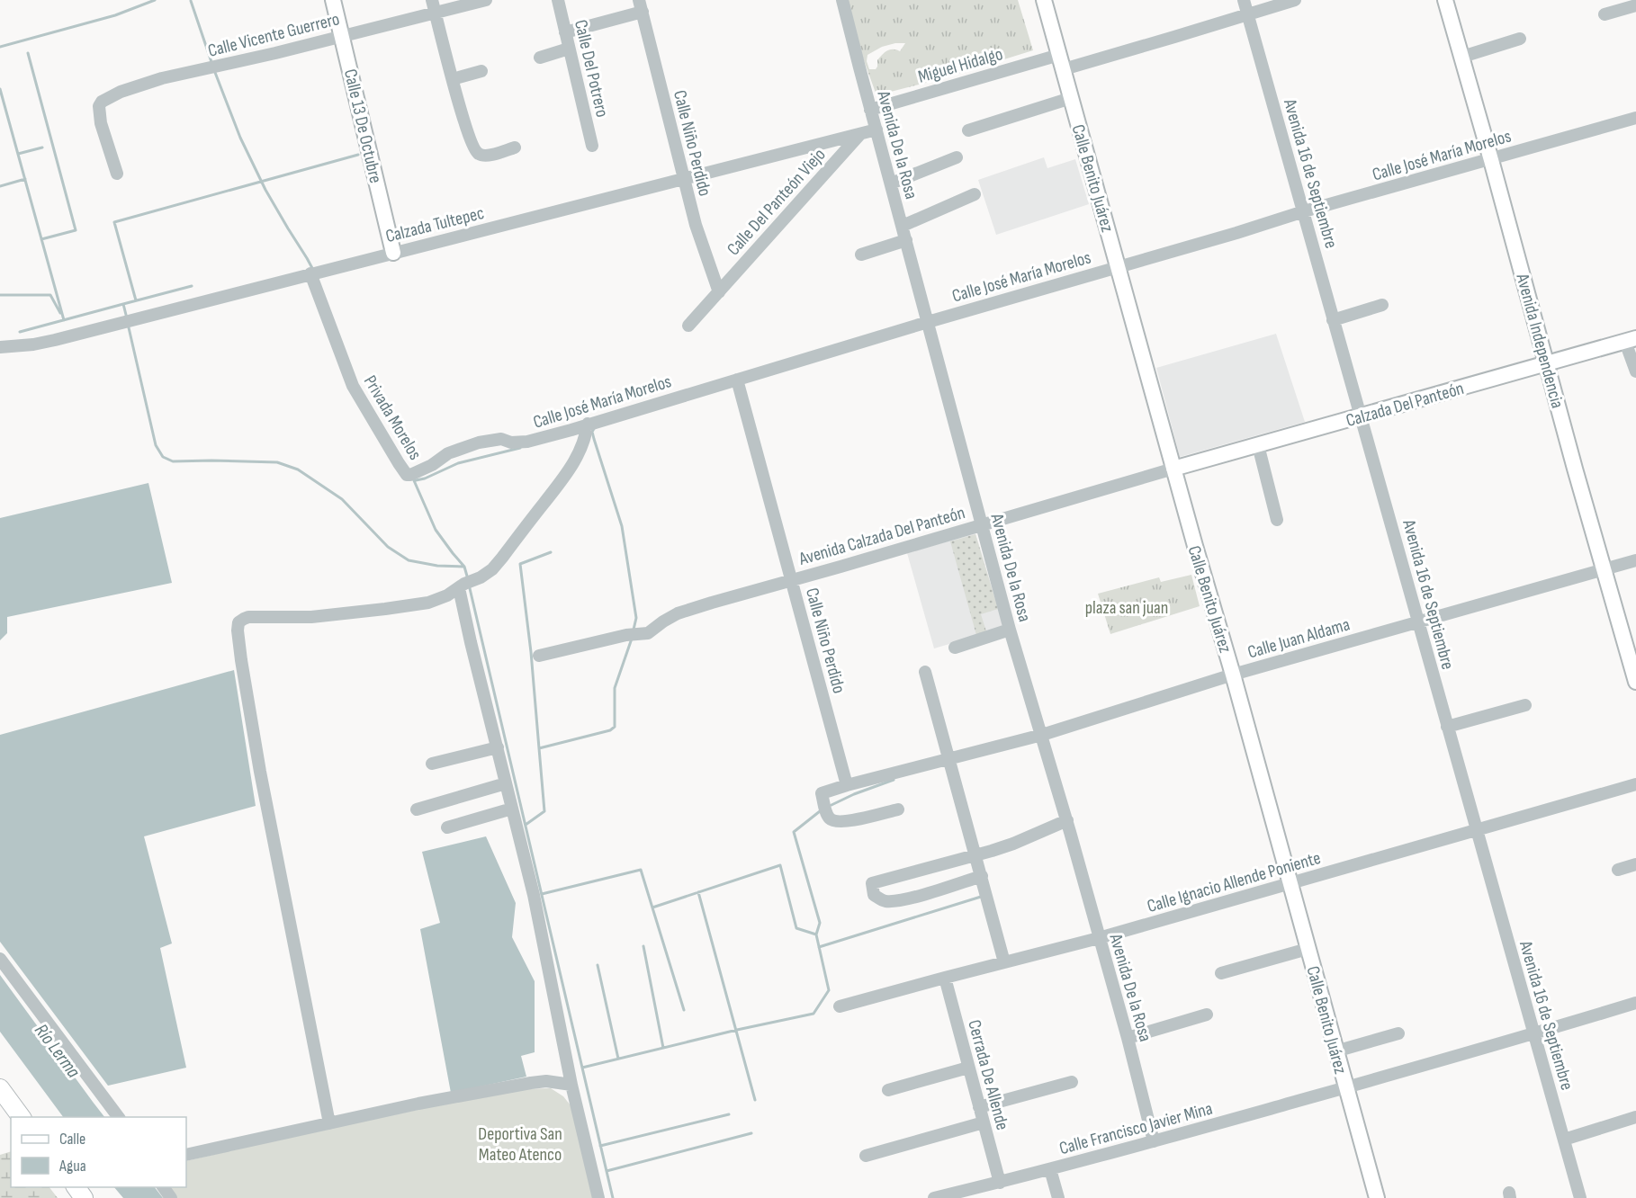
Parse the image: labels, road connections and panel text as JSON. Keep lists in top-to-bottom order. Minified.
{"streets":{"main road":["Calle 13 De Octubre","Calle Benito Juárez","Avenida Independencia","Calzada Del Panteón"],"street":["Calle Vicente Guerrero","Miguel Hidalgo","Calle Del Potrero","Calle Niño Perdido","Avenida De la Rosa","Calle José María Morelos","Avenida 16 de Septiembre","Calle Del Panteón Viejo","Calzada Tultepec","Privada Morelos","Avenida Calzada Del Panteón","Calle Juan Aldama","Calle Ignacio Allende Poniente","Cerrada De Allende","Calle Francisco Javier Mina"]},"crossings":[["Calle Vicente Guerrero","Calle 13 De Octubre"],["Miguel Hidalgo","Avenida De la Rosa"],["Miguel Hidalgo","Avenida 16 de Septiembre"],["Miguel Hidalgo","Calle Benito Juárez"],["Calle 13 De Octubre","Calzada Tultepec"],["Calle Niño Perdido","Calle José María Morelos"],["Calle Niño Perdido","Calle Del Panteón Viejo"],["Calle Niño Perdido","Calzada Tultepec"],["Calle Niño Perdido","Avenida Calzada Del Panteón"],["Calle Niño Perdido","Calle Juan Aldama"],["Avenida De la Rosa","Calle José María Morelos"],["Avenida De la Rosa","Calzada Tultepec"],["Avenida De la Rosa","Avenida Calzada Del Panteón"],["Avenida De la Rosa","Calle Juan Aldama"],["Avenida De la Rosa","Calle Ignacio Allende Poniente"],["Avenida De la Rosa","Calle Francisco Javier Mina"],["Calle José María Morelos","Avenida 16 de Septiembre"],["Calle José María Morelos","Calle Benito Juárez"],["Calle José María Morelos","Avenida Independencia"],["Calle José María Morelos","Privada Morelos"],["Avenida 16 de Septiembre","Calzada Del Panteón"],["Avenida 16 de Septiembre","Calle Juan Aldama"],["Avenida 16 de Septiembre","Calle Ignacio Allende Poniente"],["Avenida 16 de Septiembre","Calle Francisco Javier Mina"],["Calle Benito Juárez","Calzada Del Panteón"],["Calle Benito Juárez","Avenida Calzada Del Panteón"],["Calle Benito Juárez","Calle Juan Aldama"],["Calle Benito Juárez","Calle Ignacio Allende Poniente"],["Calle Benito Juárez","Calle Francisco Javier Mina"],["Calle Del Panteón Viejo","Calzada Tultepec"],["Calzada Tultepec","Privada Morelos"],["Avenida Independencia","Calzada Del Panteón"],["Avenida Independencia","Calle Juan Aldama"],["Calzada Del Panteón","Avenida Calzada Del Panteón"],["Calle Ignacio Allende Poniente","Cerrada De Allende"],["Cerrada De Allende","Calle Francisco Javier Mina"]],"water":["Río Lerma"],"parks":["plaza san juan","Deportiva San Mateo Atenco"],"legend":["Calle","Agua"]}
